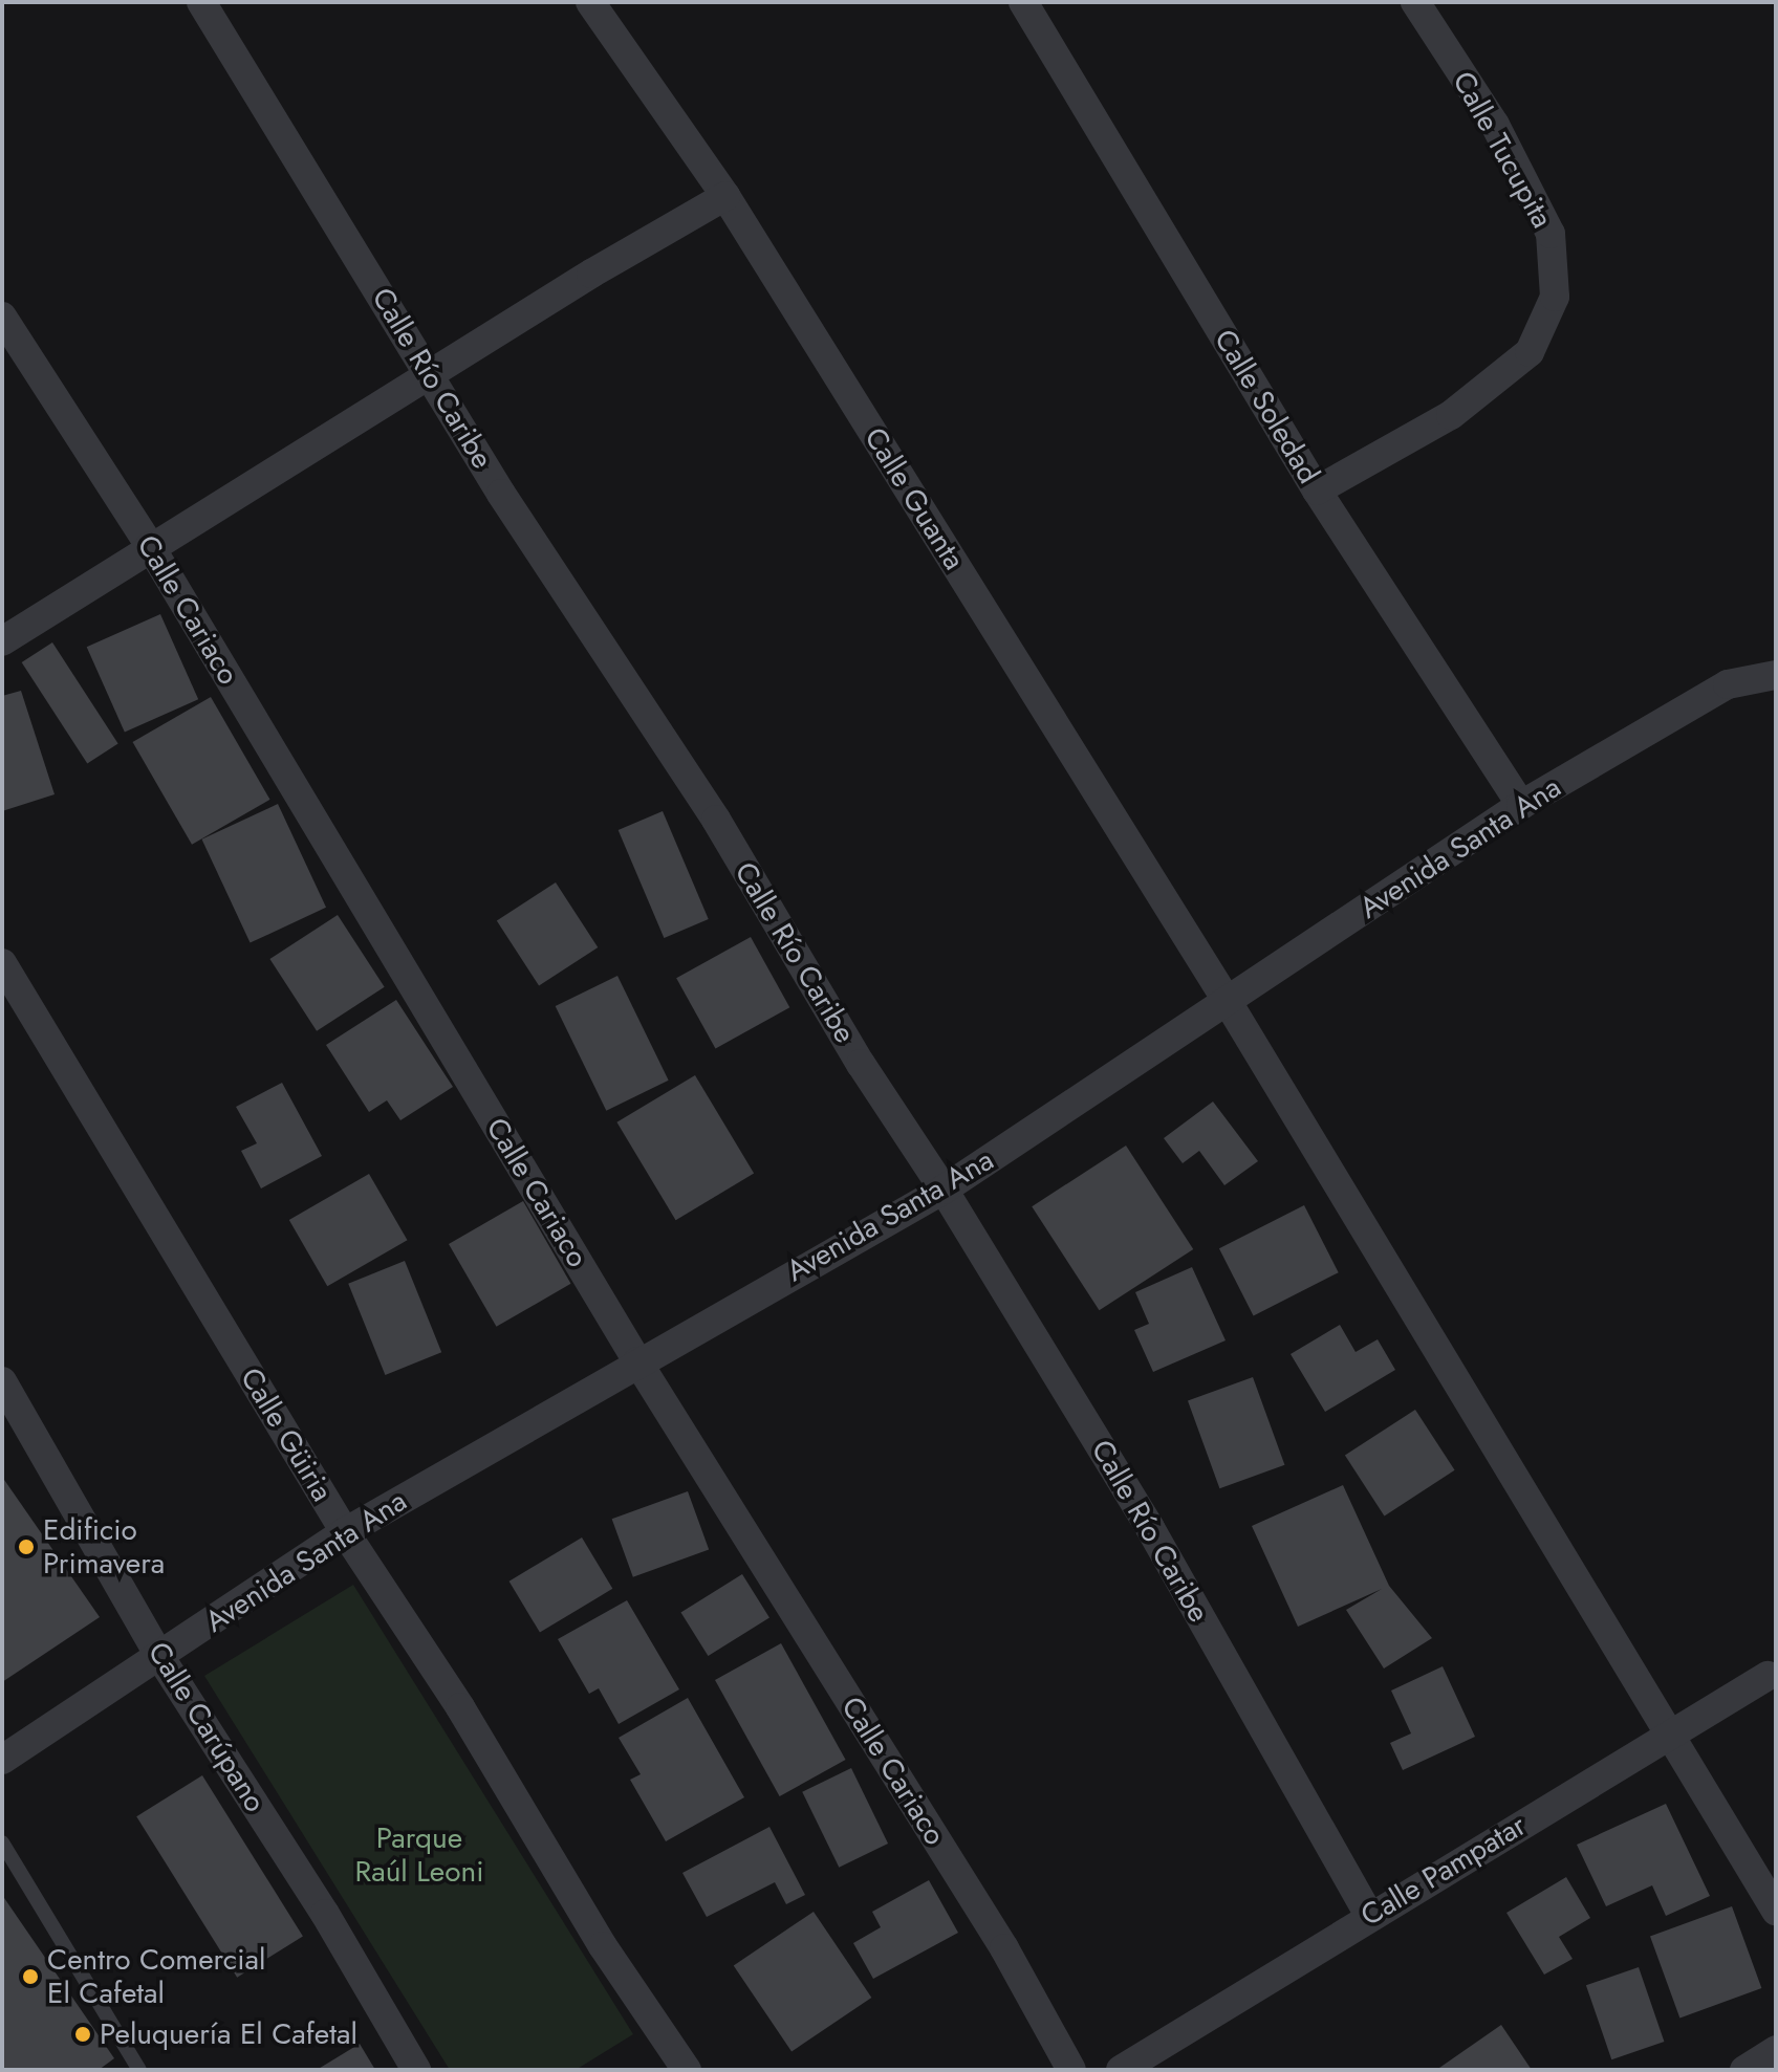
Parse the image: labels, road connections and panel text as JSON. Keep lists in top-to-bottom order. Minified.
{"streets":{"street":["Calle Tucupita","Calle Río Caribe","Calle Soledad","Calle Guanta","Calle Cariaco","Avenida Santa Ana","Calle Güiria","Calle Carúpano","Calle Pampatar"]},"crossings":[["Calle Tucupita","Calle Soledad"],["Calle Río Caribe","Avenida Santa Ana"],["Calle Río Caribe","Calle Pampatar"],["Calle Soledad","Avenida Santa Ana"],["Calle Guanta","Avenida Santa Ana"],["Calle Guanta","Calle Pampatar"],["Calle Cariaco","Avenida Santa Ana"],["Avenida Santa Ana","Calle Güiria"],["Avenida Santa Ana","Calle Carúpano"]],"parks":["Parque Raúl Leoni"],"places":["Edificio Primavera","Centro Comercial El Cafetal","Peluquería El Cafetal"]}
